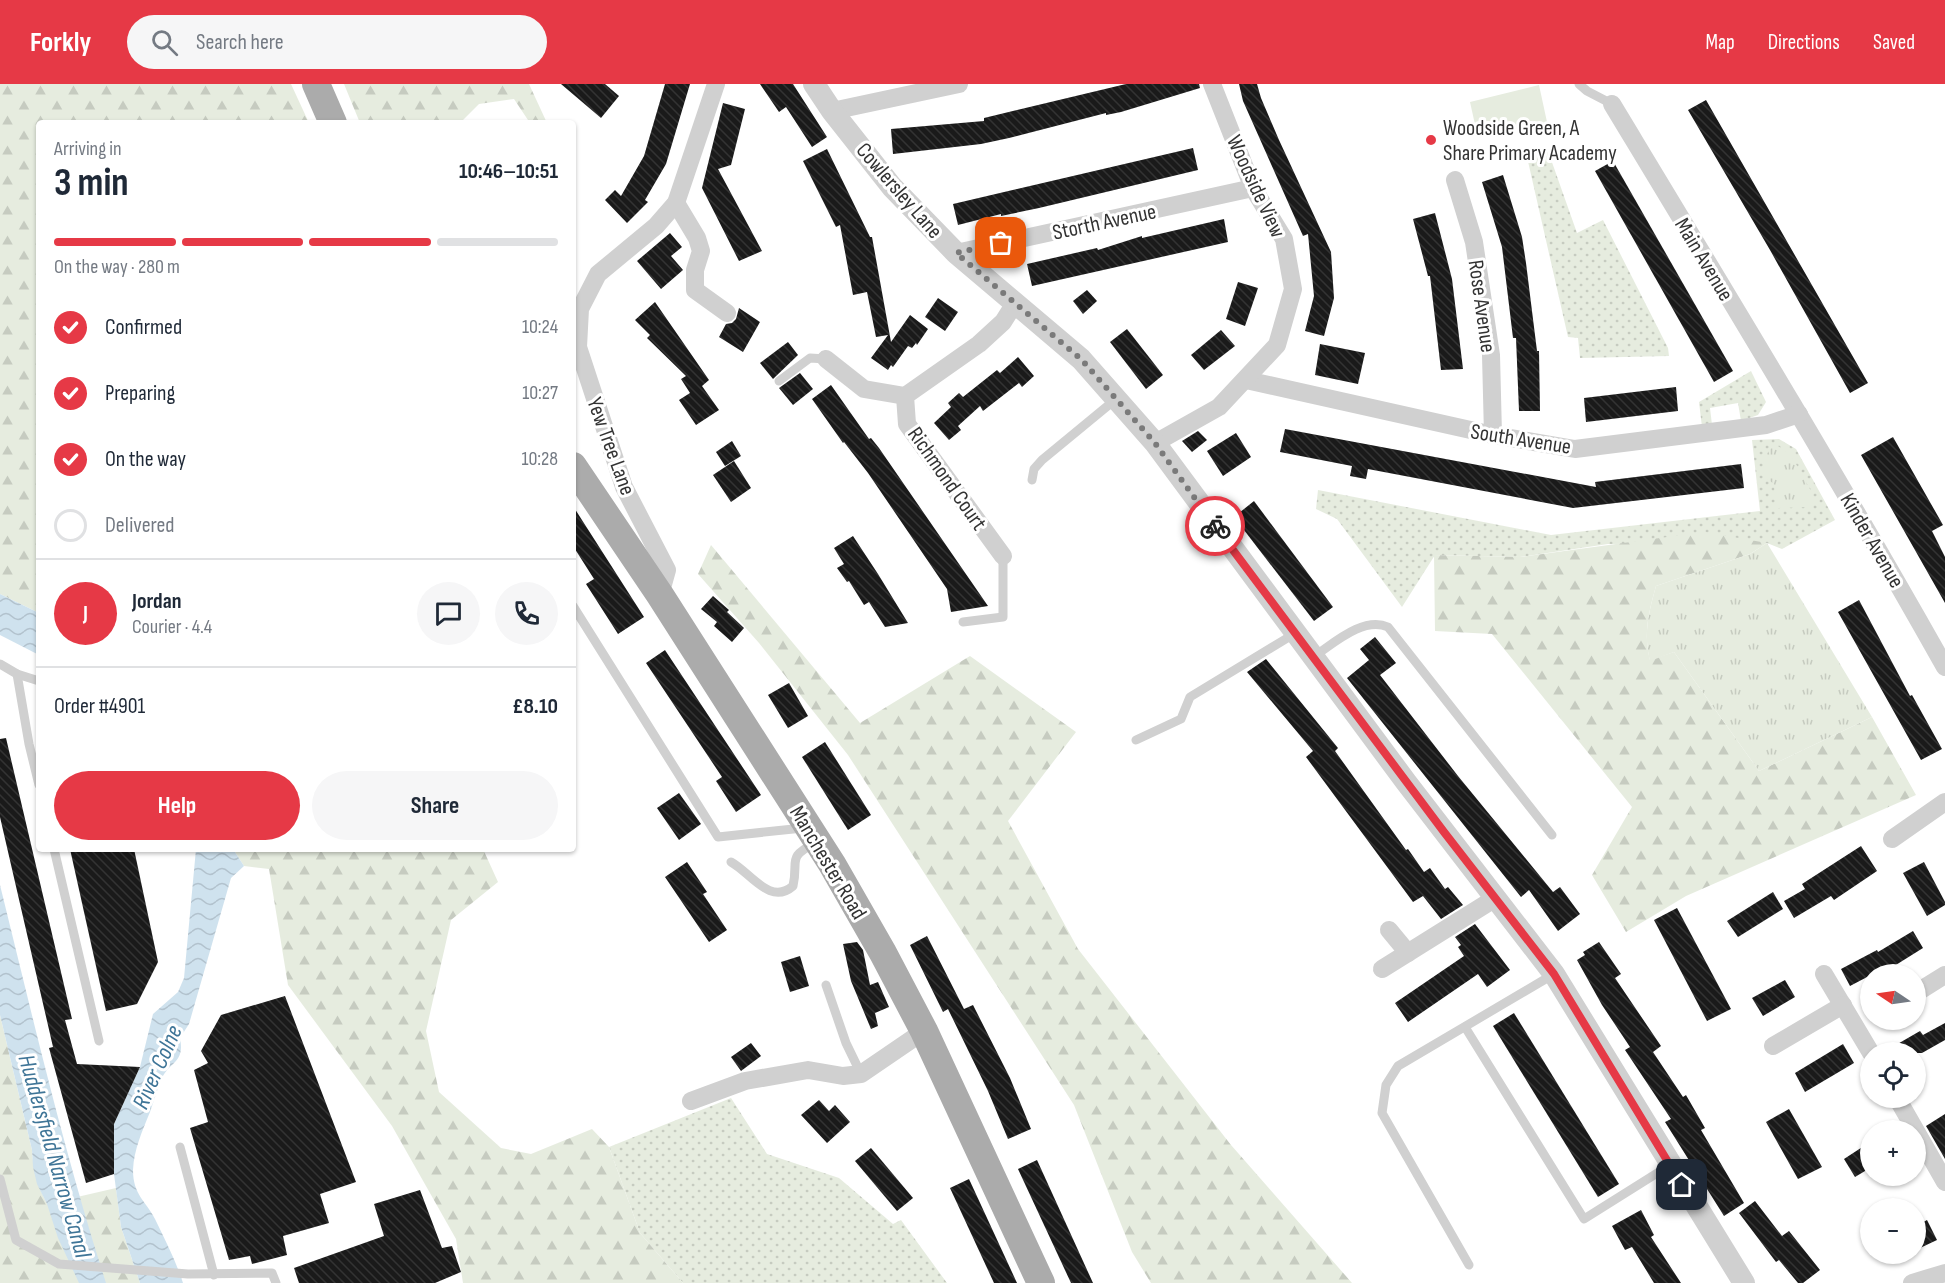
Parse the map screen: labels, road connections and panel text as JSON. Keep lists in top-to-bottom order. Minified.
{"streets":{"main road":["Manchester Road"],"street":["Woodside View","Cowlersley Lane","Storth Avenue","Main Avenue","Rose Avenue","South Avenue","Yew Tree Lane","Richmond Court","Kinder Avenue"]},"crossings":[["Woodside View","Cowlersley Lane"],["Woodside View","Storth Avenue"],["Woodside View","South Avenue"],["Cowlersley Lane","Storth Avenue"],["Cowlersley Lane","Richmond Court"],["Main Avenue","South Avenue"],["Main Avenue","Kinder Avenue"],["Rose Avenue","South Avenue"],["South Avenue","Kinder Avenue"],["Yew Tree Lane","Manchester Road"]],"water":["River Colne","Huddersfield Narrow Canal"],"places":["Woodside Green, A Share Primary Academy"],"north":"left","page":{"header":"Forkly","search":"Search here","nav":["Map","Directions","Saved"],"heading":["3 min","Arriving in","10:46–10:51"],"panel":["Jordan","Courier · 4.4","Order #4901","£8.10"],"bar":"On the way · 280 m","list":[["Confirmed","10:24"],["Preparing","10:27"],["On the way","10:28"],"Delivered"],"round":"J","buttons":["Help","Share"],"map_buttons":["+","−"]}}
